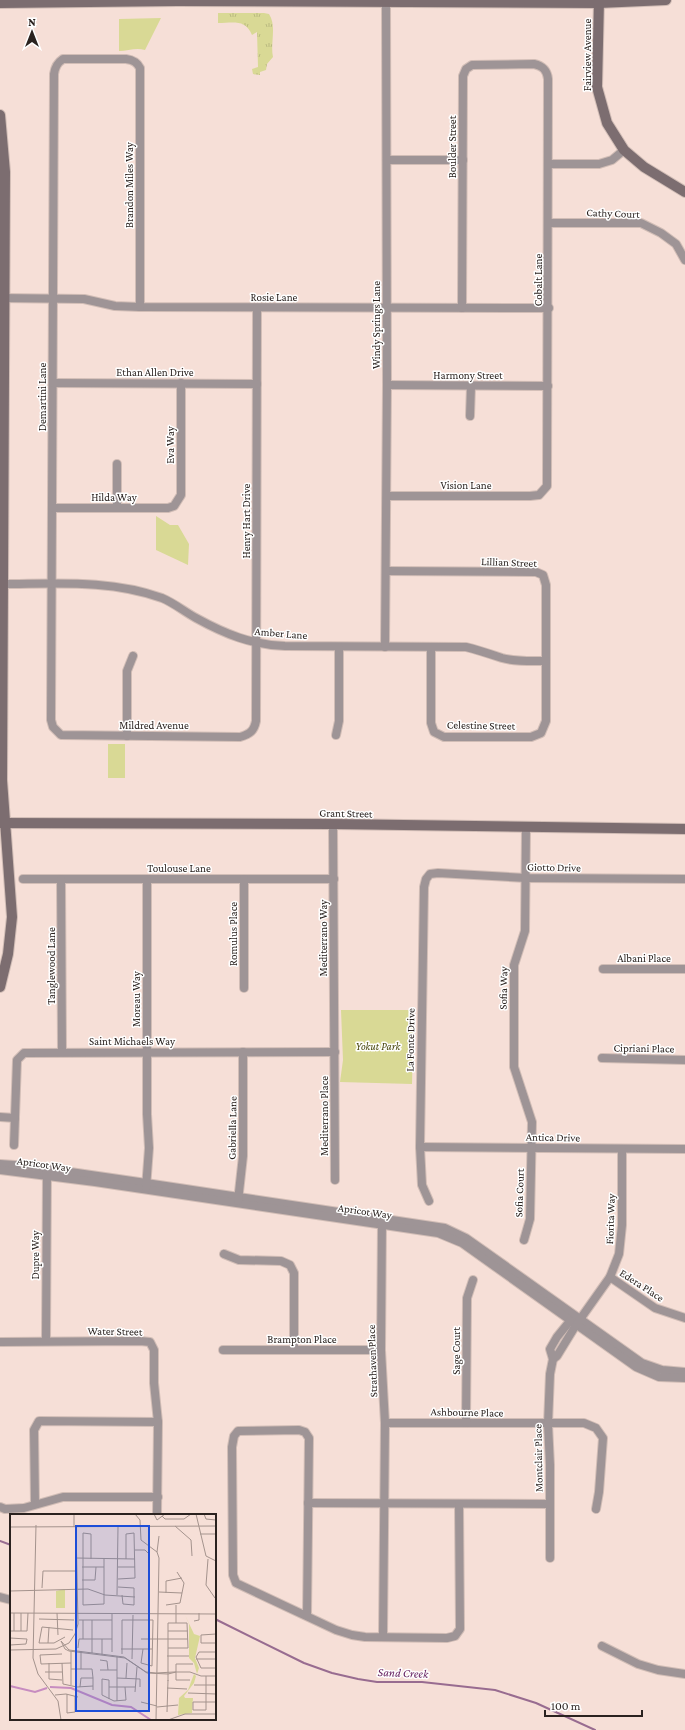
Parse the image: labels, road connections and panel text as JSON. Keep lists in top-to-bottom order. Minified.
{"streets":{"street":["Fairview Avenue","Boulder Street","Brandon Miles Way","Cathy Court","Cobalt Lane","Rosie Lane","Windy Springs Lane","Ethan Allen Drive","Harmony Street","Demartini Lane","Eva Way","Vision Lane","Hilda Way","Henry Hart Drive","Lillian Street","Amber Lane","Mildred Avenue","Celestine Street","Grant Street","Giotto Drive","Toulouse Lane","Romulus Place","Mediterrano Way","Albani Place","Tanglewood Lane","Sofia Way","Moreau Way","La Fonte Drive","Saint Michaels Way","Cipriani Place","Mediterrano Place","Gabriella Lane","Antica Drive","Apricot Way","Sofia Court","Fiorita Way","Dupre Way","Edera Place","Water Street","Brampton Place","Sage Court","Strathaven Place","Ashbourne Place","Montclair Place"]},"crossings":[["Boulder Street","Cobalt Lane"],["Boulder Street","Rosie Lane"],["Brandon Miles Way","Rosie Lane"],["Brandon Miles Way","Demartini Lane"],["Cathy Court","Cobalt Lane"],["Cobalt Lane","Rosie Lane"],["Cobalt Lane","Harmony Street"],["Cobalt Lane","Vision Lane"],["Rosie Lane","Windy Springs Lane"],["Rosie Lane","Demartini Lane"],["Rosie Lane","Henry Hart Drive"],["Windy Springs Lane","Harmony Street"],["Windy Springs Lane","Vision Lane"],["Windy Springs Lane","Lillian Street"],["Windy Springs Lane","Amber Lane"],["Ethan Allen Drive","Demartini Lane"],["Ethan Allen Drive","Eva Way"],["Ethan Allen Drive","Henry Hart Drive"],["Demartini Lane","Hilda Way"],["Demartini Lane","Amber Lane"],["Demartini Lane","Mildred Avenue"],["Eva Way","Hilda Way"],["Henry Hart Drive","Amber Lane"],["Henry Hart Drive","Mildred Avenue"],["Lillian Street","Amber Lane"],["Lillian Street","Celestine Street"],["Amber Lane","Celestine Street"],["Grant Street","Mediterrano Way"],["Grant Street","Sofia Way"],["Giotto Drive","Sofia Way"],["Giotto Drive","La Fonte Drive"],["Toulouse Lane","Romulus Place"],["Toulouse Lane","Mediterrano Way"],["Toulouse Lane","Tanglewood Lane"],["Toulouse Lane","Moreau Way"],["Mediterrano Way","Saint Michaels Way"],["Mediterrano Way","Mediterrano Place"],["Tanglewood Lane","Saint Michaels Way"],["Sofia Way","Antica Drive"],["Sofia Way","Sofia Court"],["Moreau Way","Saint Michaels Way"],["Moreau Way","Apricot Way"],["La Fonte Drive","Antica Drive"],["Saint Michaels Way","Mediterrano Place"],["Saint Michaels Way","Gabriella Lane"],["Gabriella Lane","Apricot Way"],["Antica Drive","Sofia Court"],["Antica Drive","Fiorita Way"],["Apricot Way","Fiorita Way"],["Apricot Way","Dupre Way"],["Apricot Way","Strathaven Place"],["Apricot Way","Montclair Place"],["Fiorita Way","Edera Place"],["Fiorita Way","Montclair Place"],["Dupre Way","Water Street"],["Brampton Place","Strathaven Place"],["Sage Court","Ashbourne Place"],["Strathaven Place","Ashbourne Place"],["Ashbourne Place","Montclair Place"]],"water":["Sand Creek"],"parks":["Yokut Park"],"scale_bar":"100 m","north":"top"}
